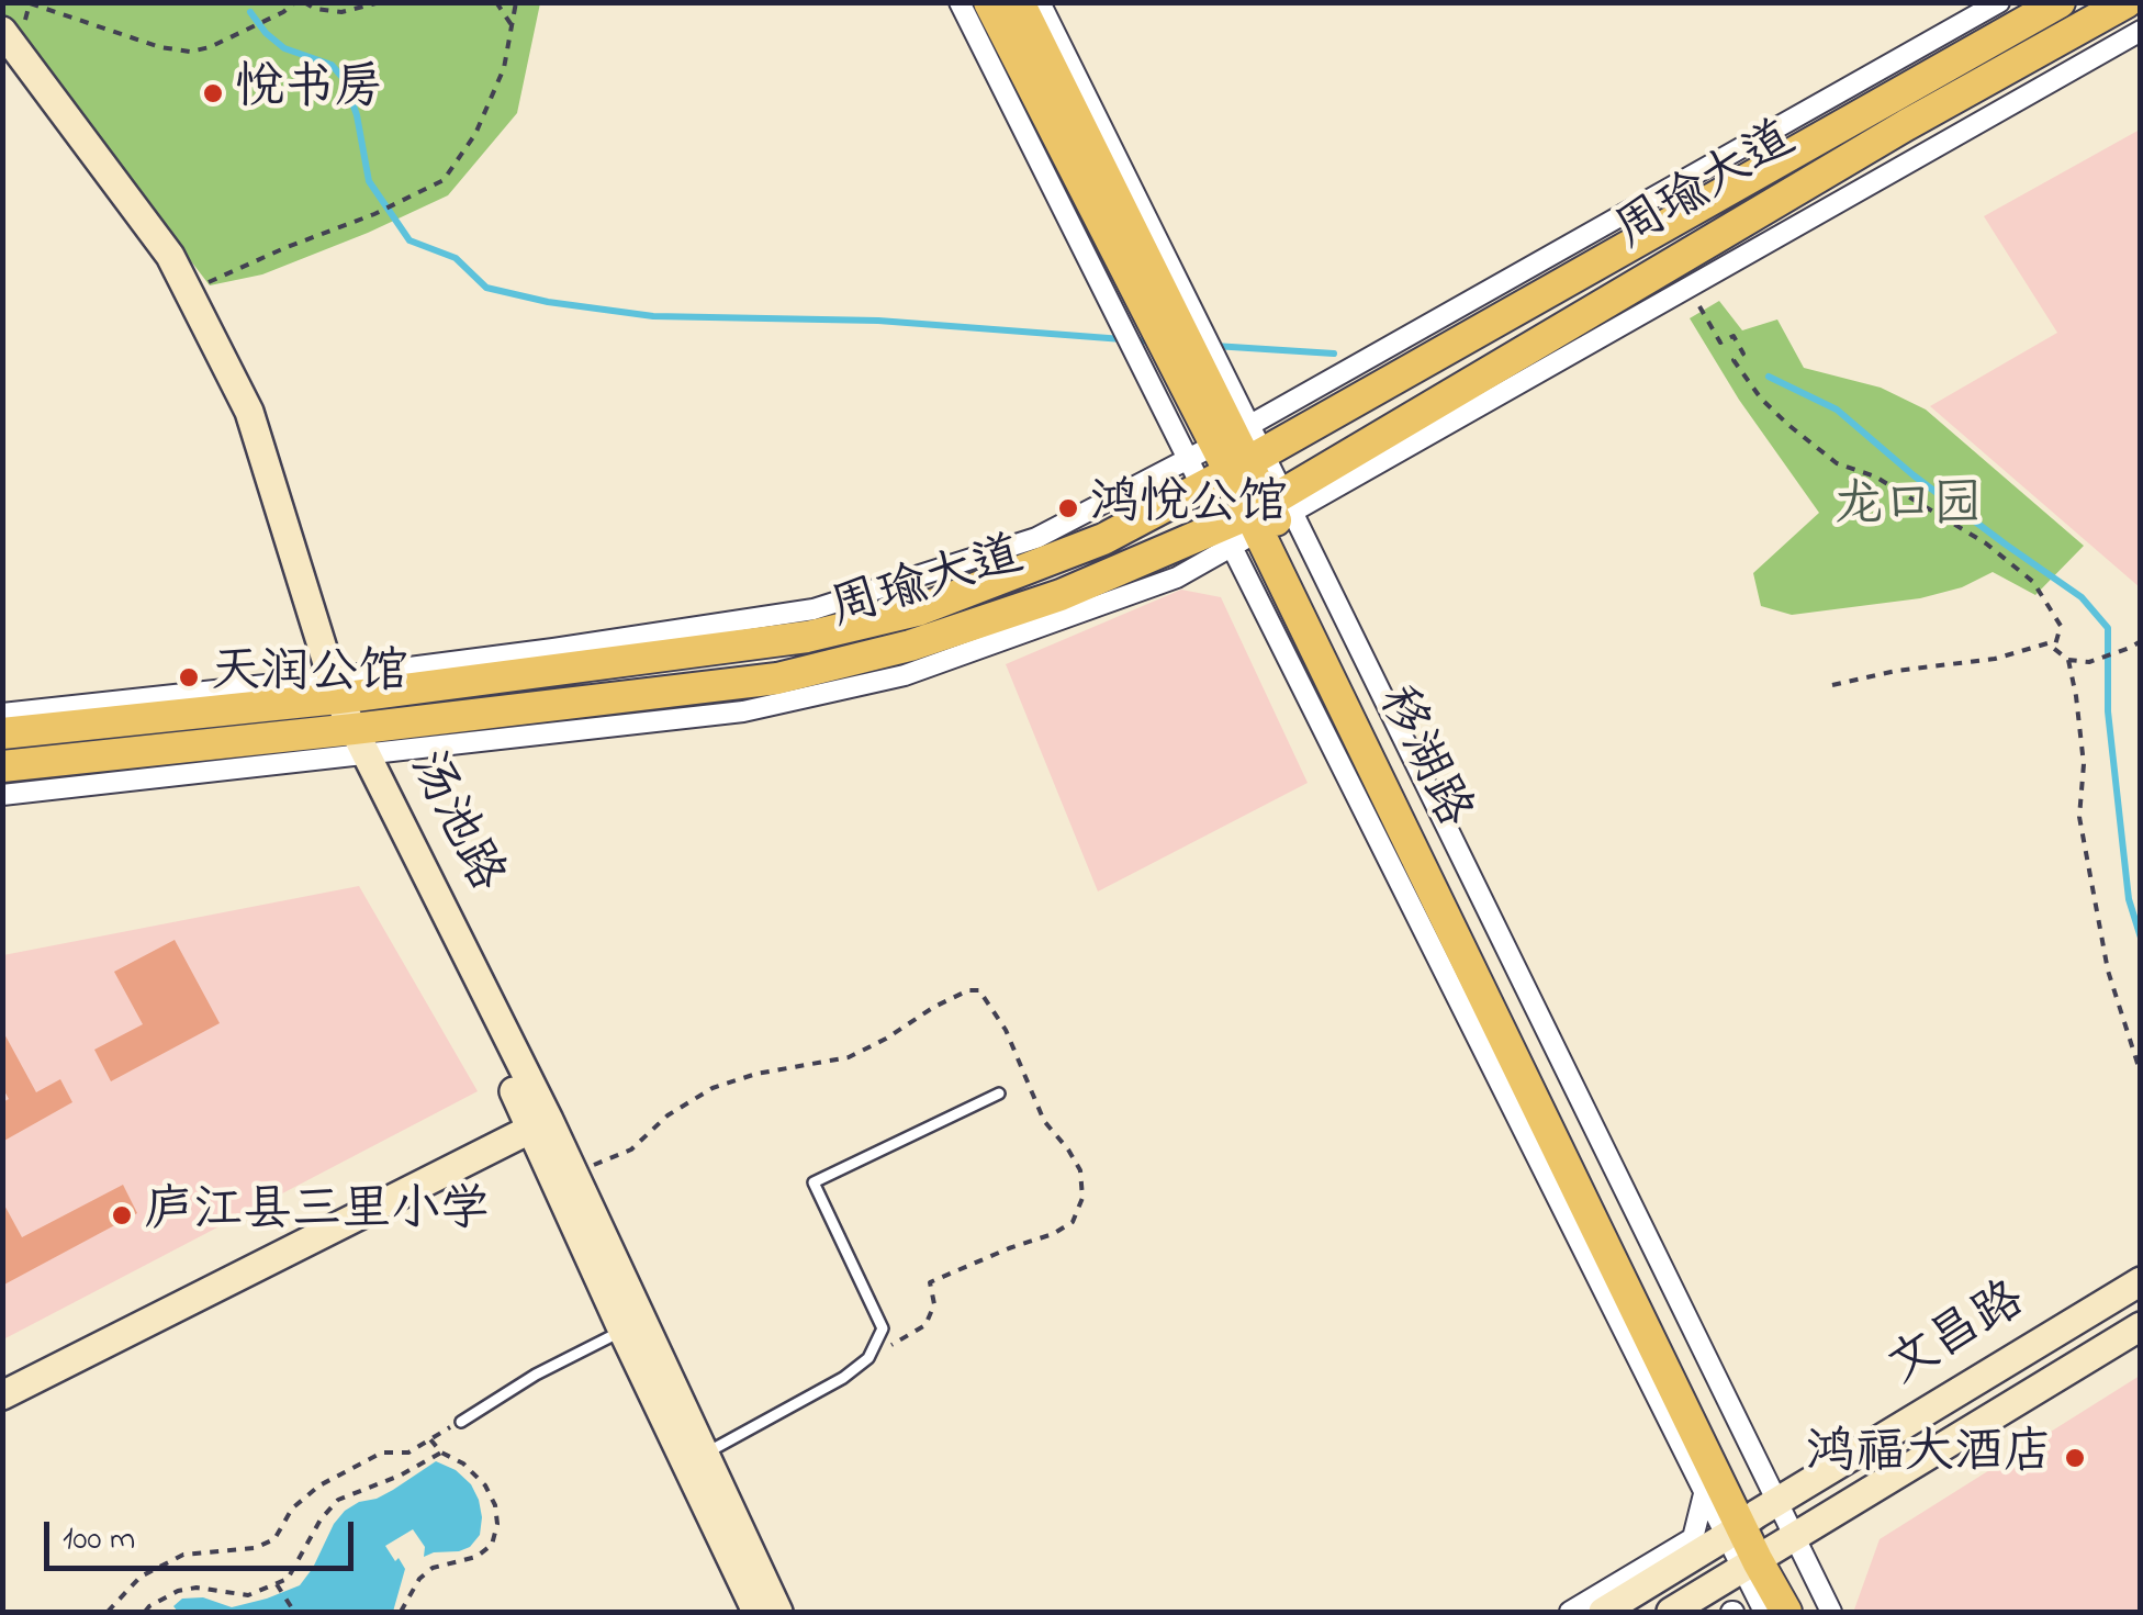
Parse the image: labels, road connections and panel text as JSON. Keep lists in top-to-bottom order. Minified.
{"streets":{"main road":["周瑜大道","移湖路"],"street":["汤池路","文昌路"]},"crossings":[["周瑜大道","移湖路"],["周瑜大道","汤池路"],["移湖路","文昌路"]],"parks":["龙口园"],"places":["悦书房","鸿悦公馆","天润公馆","庐江县三里小学","鸿福大酒店"],"scale_bar":"100 m"}
